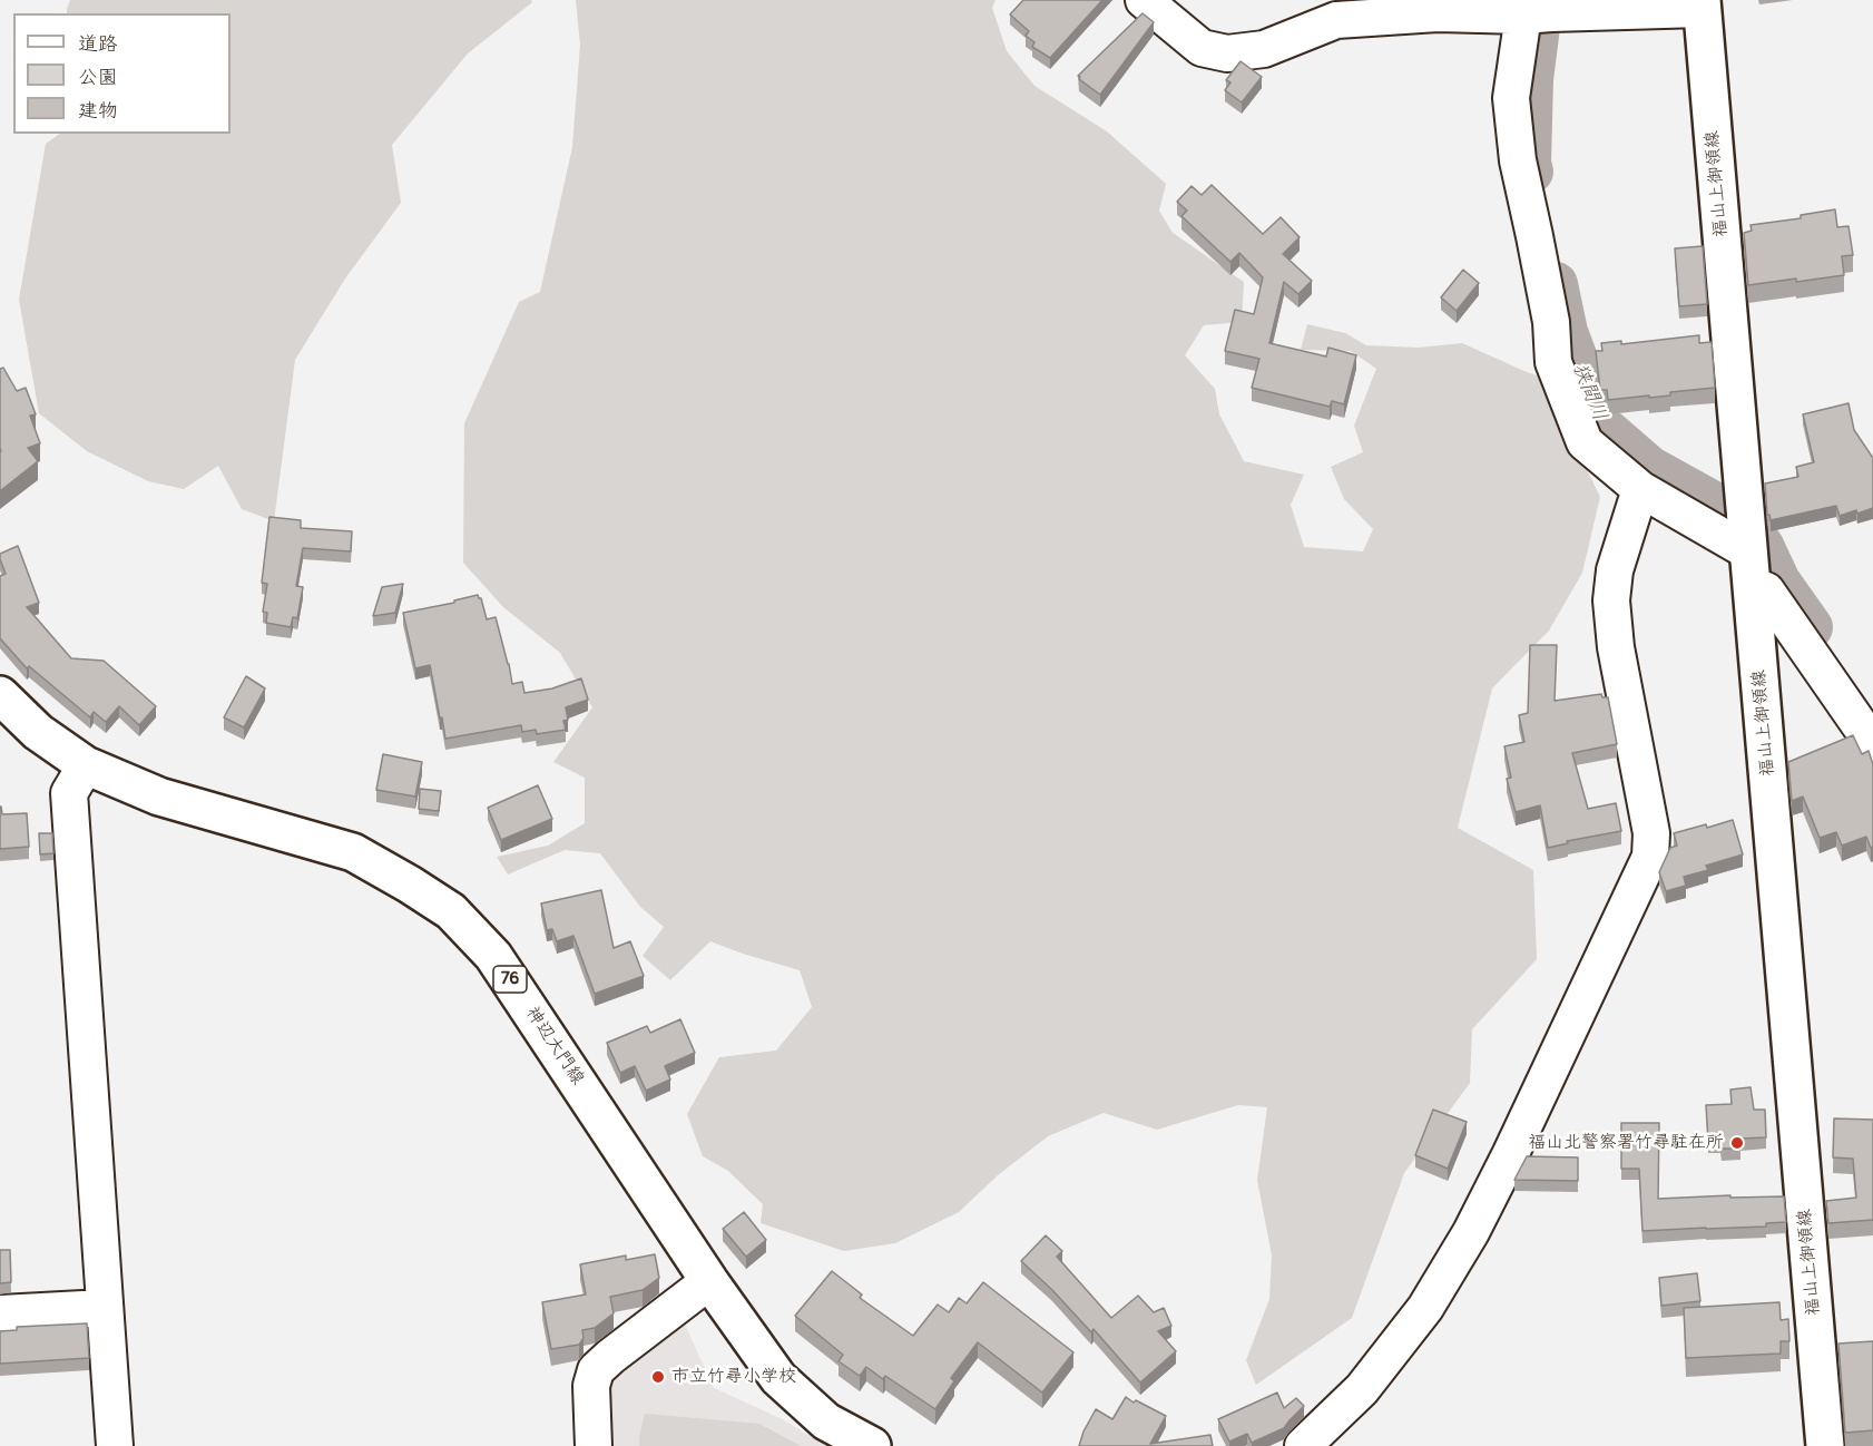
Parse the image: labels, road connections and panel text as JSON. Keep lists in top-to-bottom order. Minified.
{"streets":{"main road":["福山上御領線","76","神辺大門線"]},"water":["狭間川"],"places":["福山北警察署竹尋駐在所","市立竹尋小学校"],"legend":["道路","公園","建物"]}
